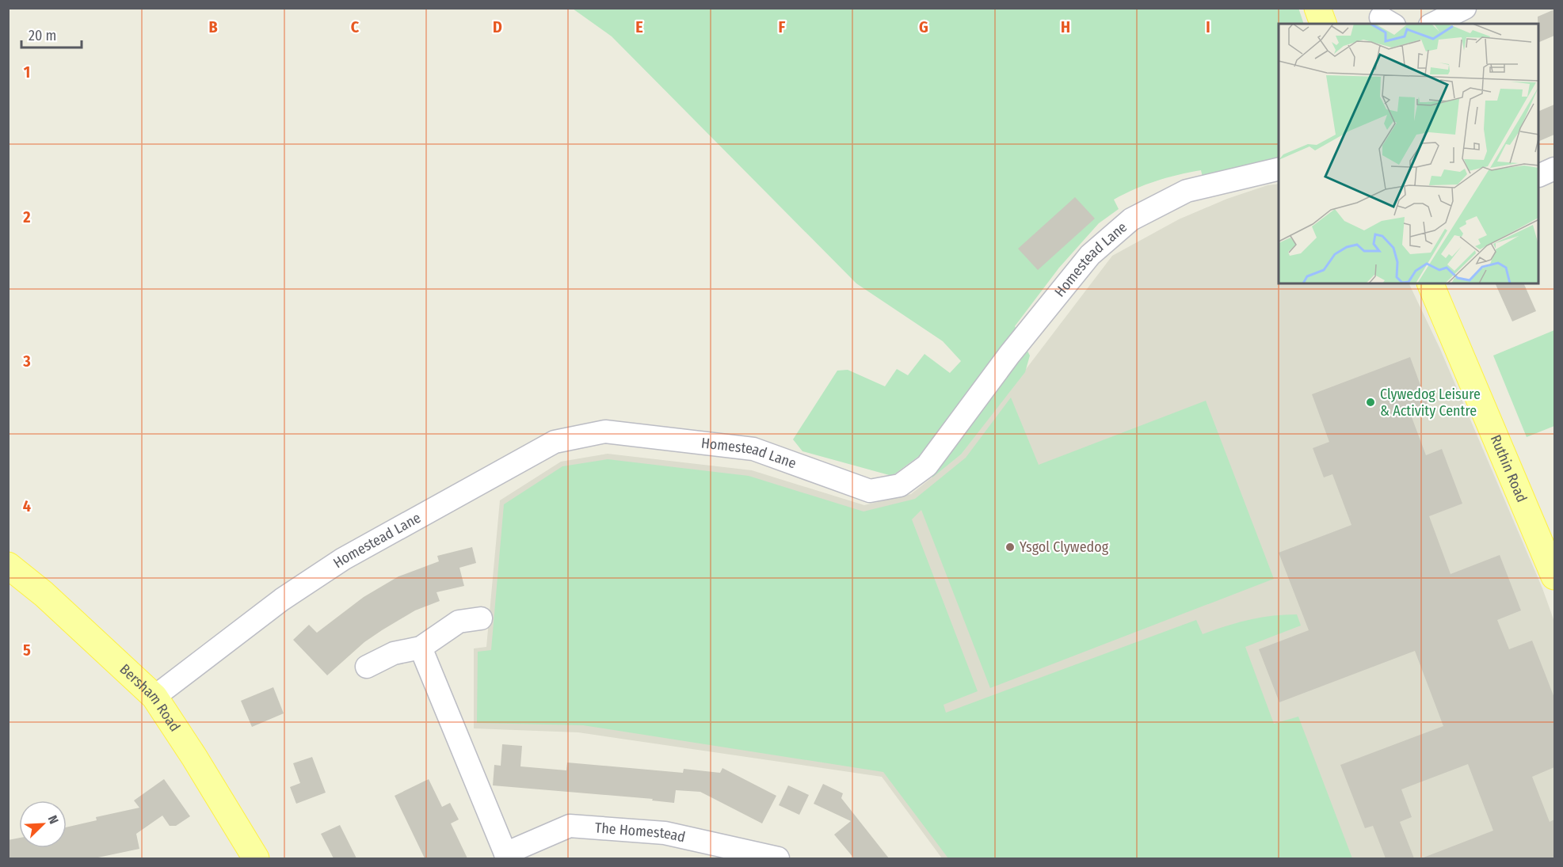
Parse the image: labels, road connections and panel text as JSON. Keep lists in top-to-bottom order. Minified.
{"streets":{"main road":["Ruthin Road","Bersham Road"],"street":["Homestead Lane","The Homestead"]},"crossings":[["Homestead Lane","Bersham Road"]],"places":["Clywedog Leisure & Activity Centre","Ysgol Clywedog"],"scale_bar":"20 m","north":"top right","grid":{"columns":["B","C","D","E","F","G","H","I"],"rows":["1","2","3","4","5"]}}
